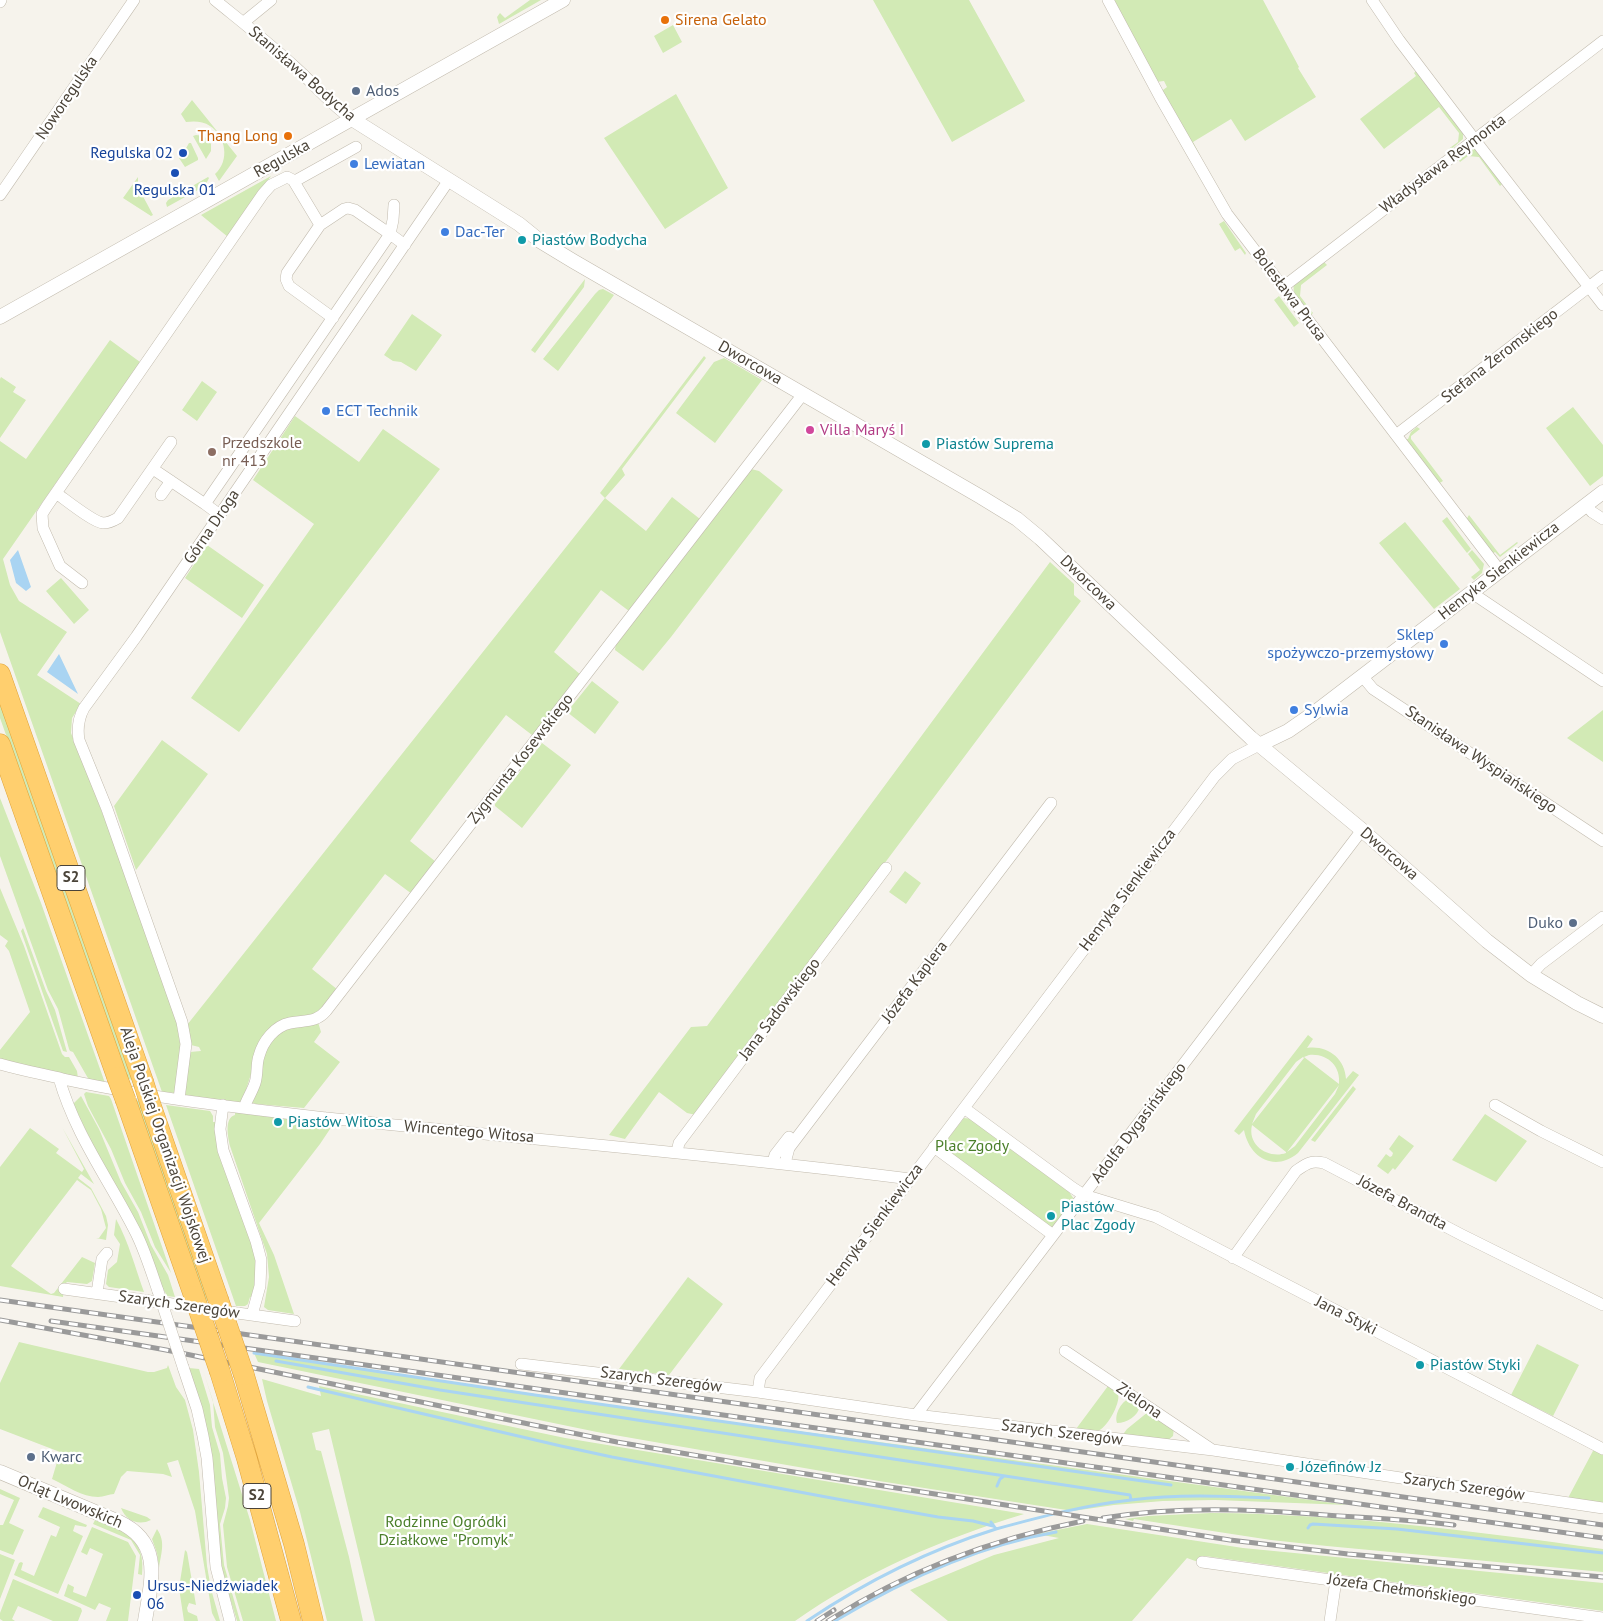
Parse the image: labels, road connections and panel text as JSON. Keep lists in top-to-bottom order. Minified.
{"streets":{"highway":["S2","Aleja Polskiej Organizacji Wojskowej"],"street":["Stanisława Bodycha","Noworegulska","Regulska","Władysława Reymonta","Bolesława Prusa","Stefana Żeromskiego","Dworcowa","Górna Droga","Henryka Sienkiewicza","Zygmunta Kosewskiego","Stanisława Wyspiańskiego","Józefa Kaplera","Jana Sadowskiego","Adolfa Dygasińskiego","Wincentego Witosa","Józefa Brandta","Szarych Szeregów","Jana Styki","Zielona","Orląt Lwowskich","Józefa Chełmońskiego"]},"crossings":[["Stanisława Bodycha","Regulska"],["Stanisława Bodycha","Dworcowa"],["Stanisława Bodycha","Górna Droga"],["Władysława Reymonta","Bolesława Prusa"],["Bolesława Prusa","Stefana Żeromskiego"],["Bolesława Prusa","Henryka Sienkiewicza"],["Dworcowa","Henryka Sienkiewicza"],["Dworcowa","Zygmunta Kosewskiego"],["Dworcowa","Adolfa Dygasińskiego"],["Górna Droga","Wincentego Witosa"],["Henryka Sienkiewicza","Stanisława Wyspiańskiego"],["Henryka Sienkiewicza","Wincentego Witosa"],["Henryka Sienkiewicza","Szarych Szeregów"],["Zygmunta Kosewskiego","Wincentego Witosa"],["Józefa Kaplera","Wincentego Witosa"],["Jana Sadowskiego","Wincentego Witosa"],["Adolfa Dygasińskiego","Szarych Szeregów"],["Adolfa Dygasińskiego","Jana Styki"],["Józefa Brandta","Jana Styki"],["Szarych Szeregów","Zielona"]],"parks":["Plac Zgody","Rodzinne Ogródki Działkowe \"Promyk\""],"places":["Sirena Gelato","Ados","Thang Long","Regulska 02","Lewiatan","Regulska 01","Dac-Ter","Piastów Bodycha","ECT Technik","Villa Maryś I","Piastów Suprema","Przedszkole nr 413","Sklep spożywczo-przemysłowy","Sylwia","Duko","Piastów Witosa","Piastów Plac Zgody","Piastów Styki","Kwarc","Józefinów Jz","Ursus-Niedźwiadek 06"]}
